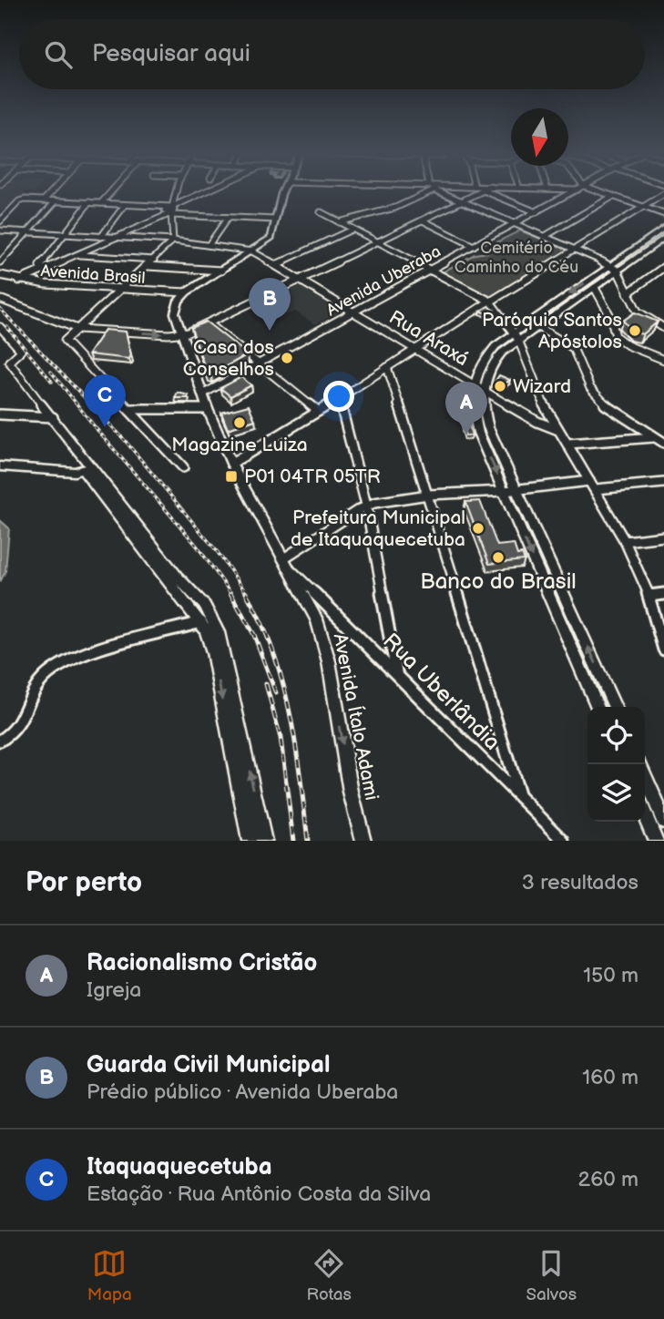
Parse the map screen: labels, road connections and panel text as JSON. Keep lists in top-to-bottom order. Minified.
{"streets":{"main road":["Avenida Ítalo Adami"],"street":["Avenida Brasil","Avenida Uberaba","Rua Araxá","Rua Uberlândia"]},"crossings":[["Avenida Brasil","Avenida Ítalo Adami"],["Avenida Uberaba","Rua Araxá"],["Avenida Uberaba","Avenida Ítalo Adami"],["Rua Uberlândia","Avenida Ítalo Adami"]],"one_way":["Avenida Ítalo Adami"],"parks":["Cemitério Caminho do Céu"],"places":{"other":["Paróquia Santos Apóstolos","Casa dos Conselhos","Wizard","Magazine Luiza","Prefeitura Municipal de Itaquaquecetuba","Banco do Brasil"],"transit":["P01 04TR 05TR"]},"north":"bottom","page":{"search":"Pesquisar aqui","pins":["B","C","A"],"heading":["Por perto","3 resultados"],"list":[{"mark":"A","name":"Racionalismo Cristão","note":"Igreja","value":"150 m"},{"mark":"B","name":"Guarda Civil Municipal","note":"Prédio público · Avenida Uberaba","value":"160 m"},{"mark":"C","name":"Itaquaquecetuba","note":"Estação · Rua Antônio Costa da Silva","value":"260 m"}],"nav":["Mapa","Rotas","Salvos"]}}
